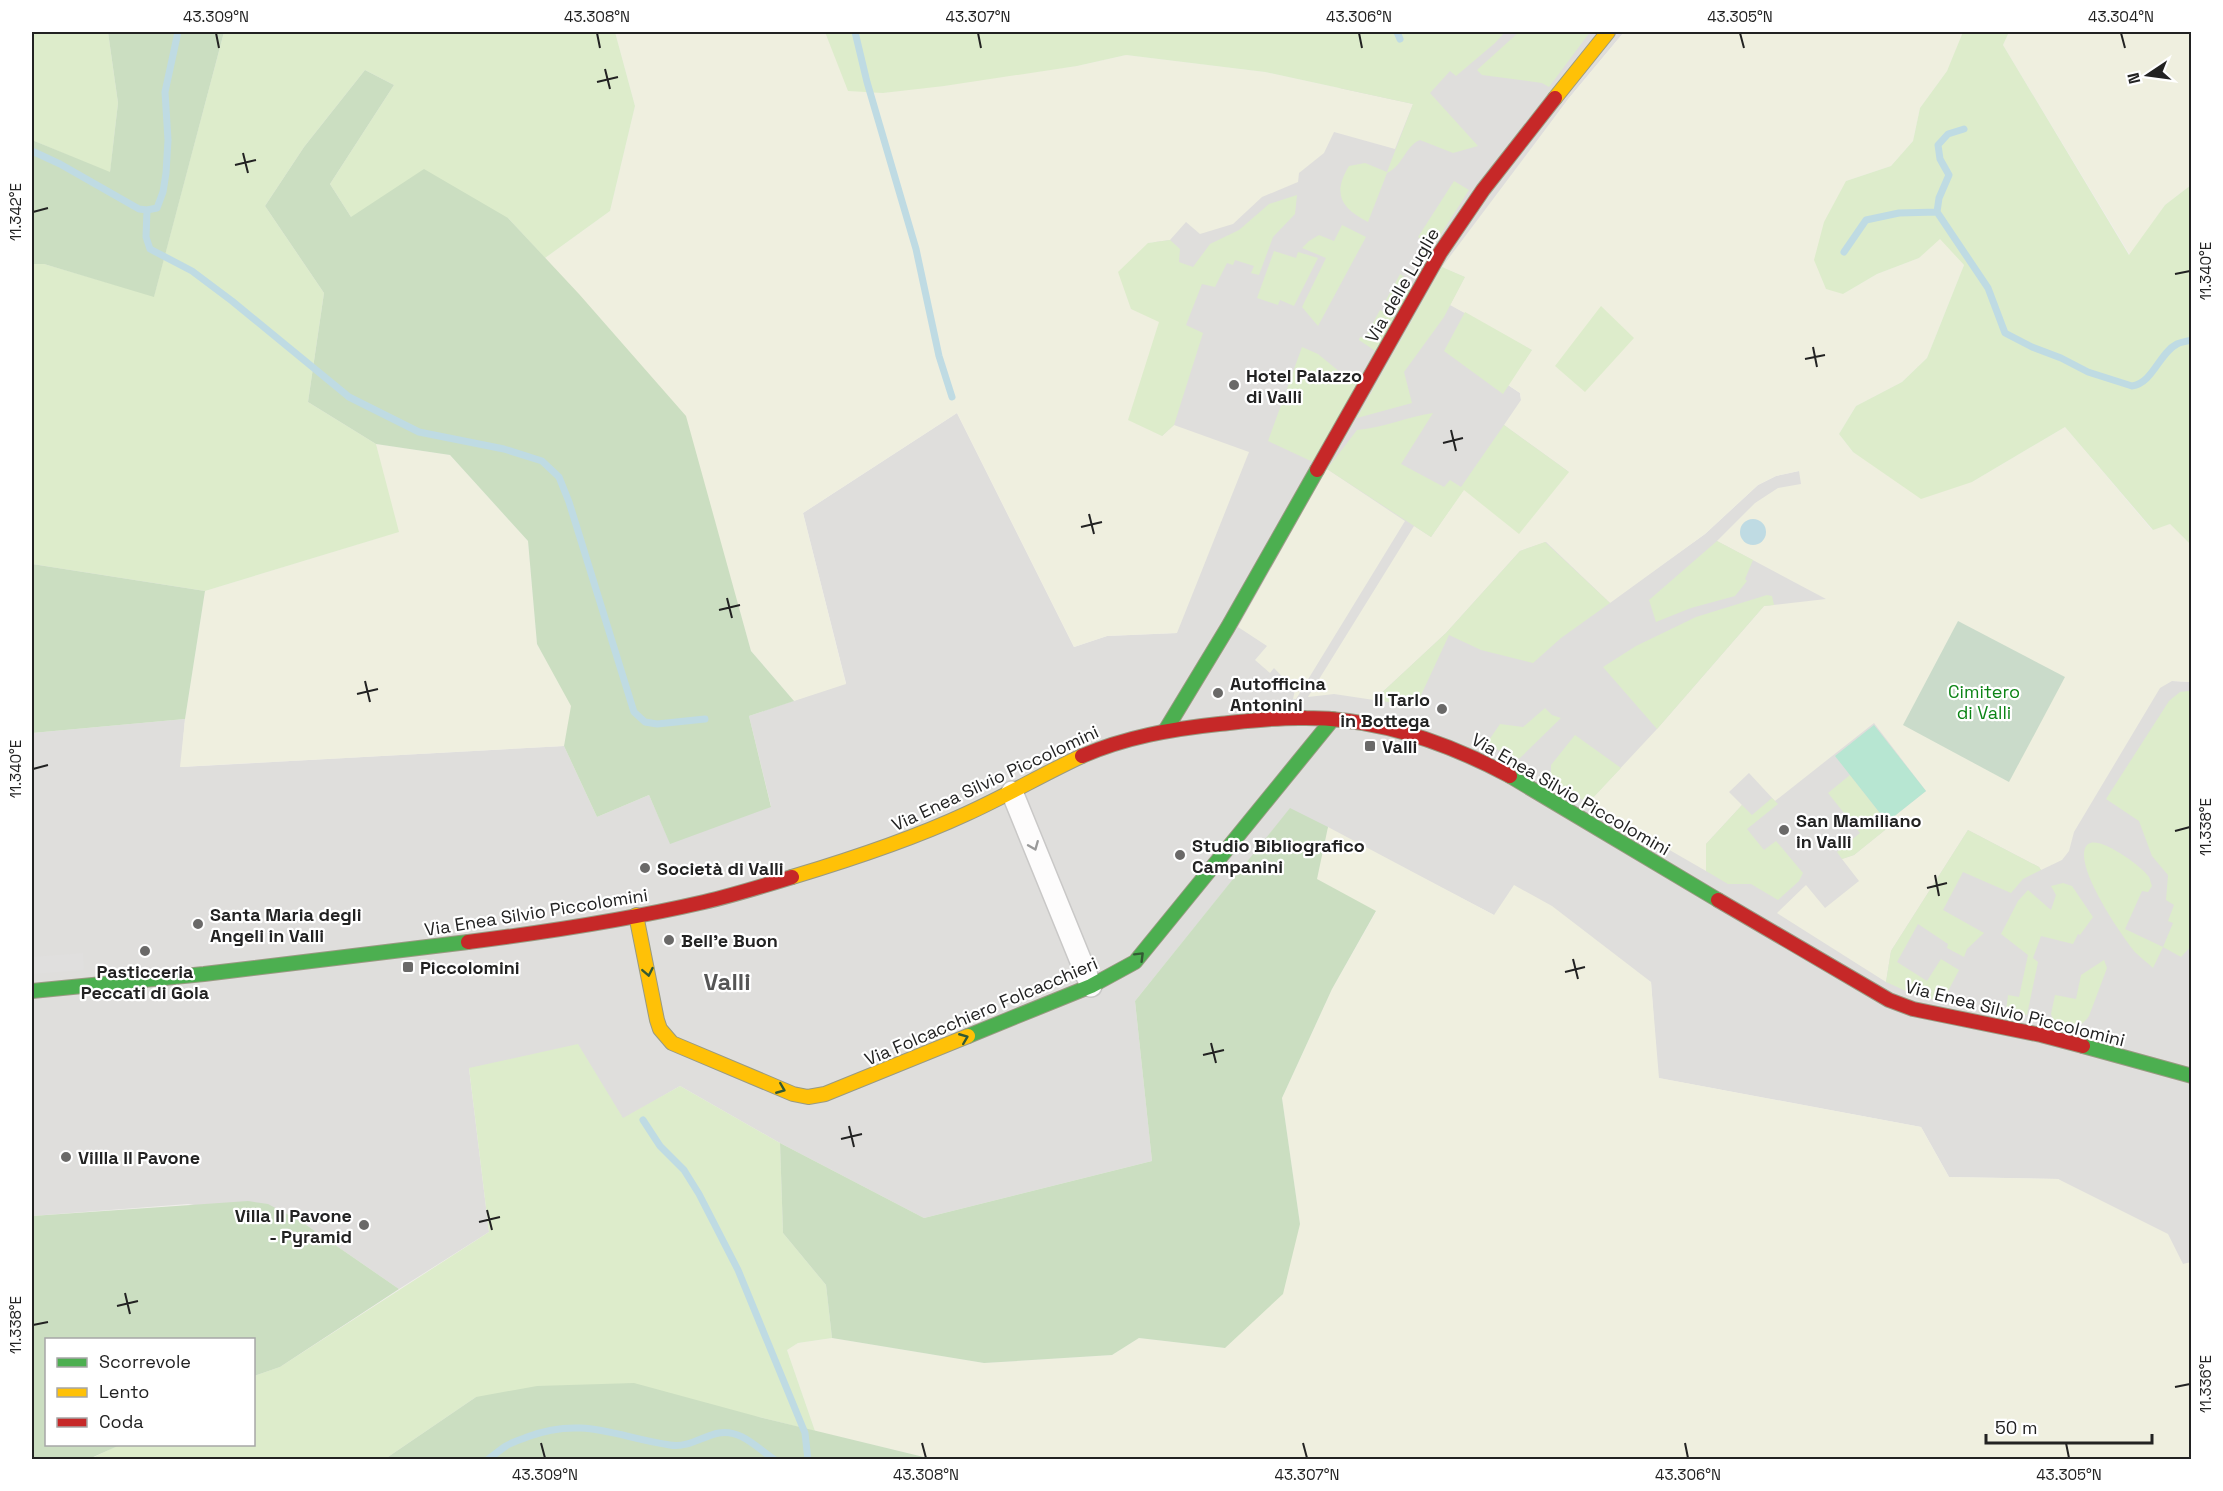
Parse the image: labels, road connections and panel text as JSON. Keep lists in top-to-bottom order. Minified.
{"streets":{"main road":["Via delle Luglie","Via Enea Silvio Piccolomini","Via Folcacchiero Folcacchieri"]},"crossings":[["Via delle Luglie","Via Enea Silvio Piccolomini"],["Via Enea Silvio Piccolomini","Via Folcacchiero Folcacchieri"]],"districts":["Valli"],"parks":["Cimitero di Valli"],"places":{"other":["Hotel Palazzo di Valli","Autofficina Antonini","Il Tarlo in Bottega","San Mamiliano in Valli","Studio Bibliografico Campanini","Società di Valli","Santa Maria degli Angeli in Valli","Bell'e Buon","Pasticceria Peccati di Gola","Villla Il Pavone","Villa Il Pavone - Pyramid"],"transit":["Valli","Piccolomini"]},"legend":["Scorrevole","Lento","Coda"],"scale_bar":"50 m","north":"left","coordinates":["43.309°N","43.308°N","43.307°N","43.306°N","43.305°N","43.304°N","11.342°E","11.340°E","11.338°E","11.336°E"]}
